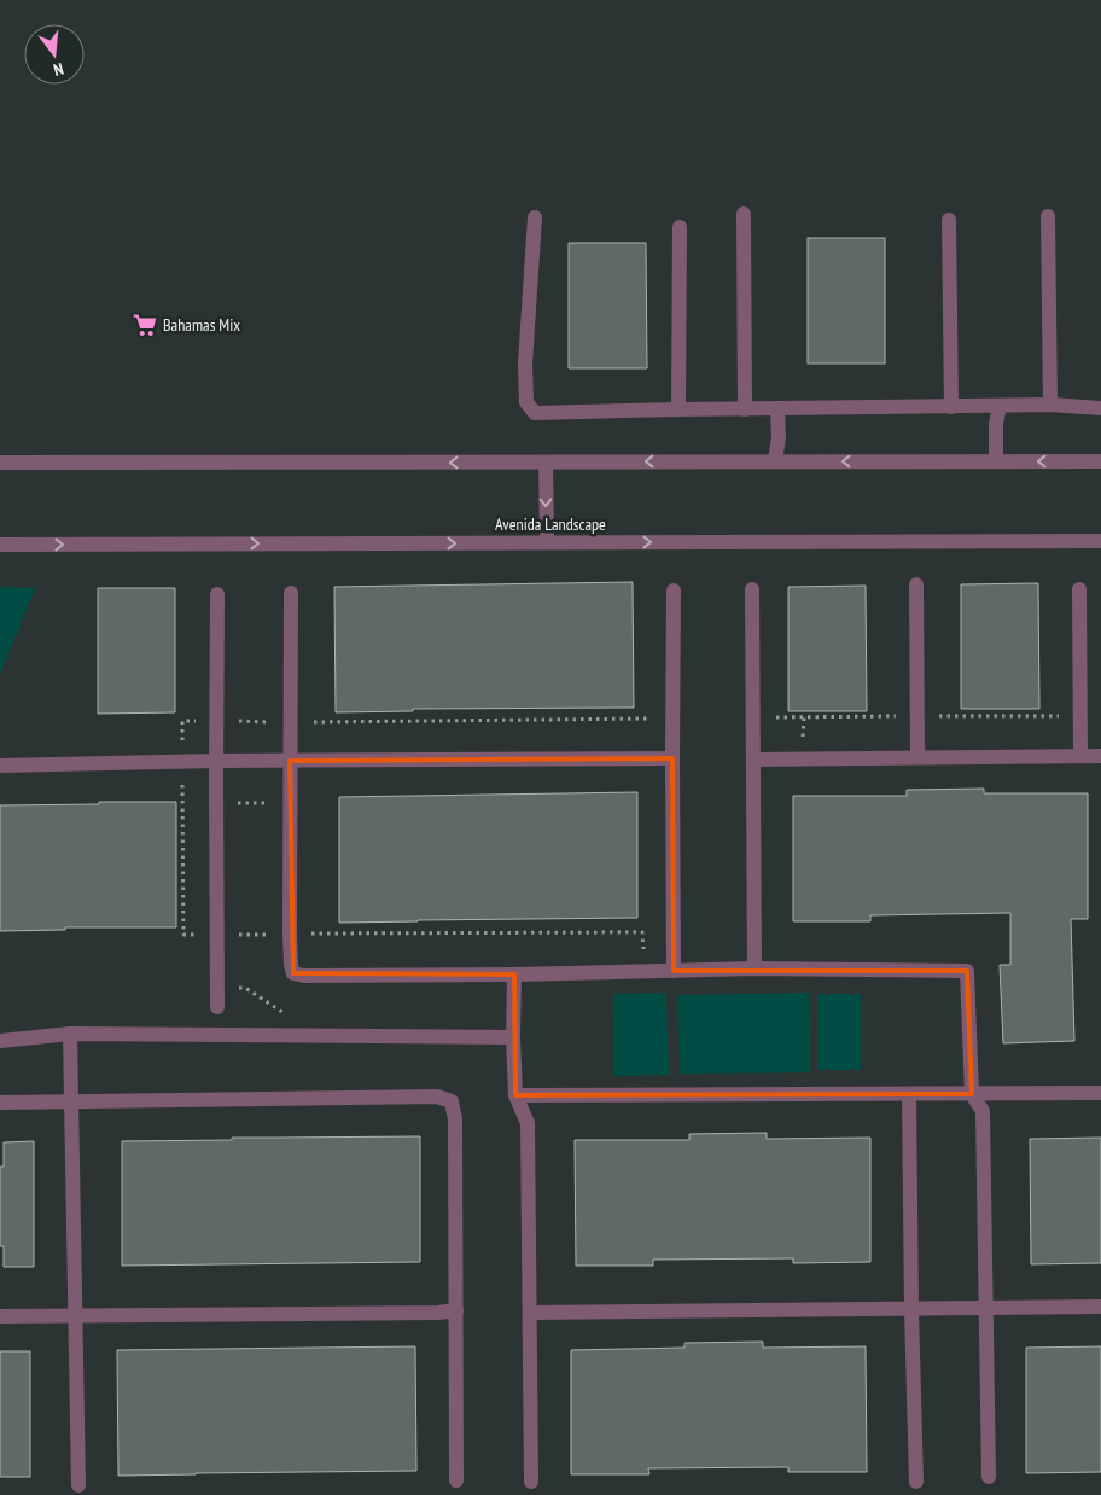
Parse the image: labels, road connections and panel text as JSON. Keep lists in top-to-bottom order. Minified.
{"streets":{"street":["Avenida Landscape"]},"places":{"supermarket":["Bahamas Mix"]},"north":"bottom"}
